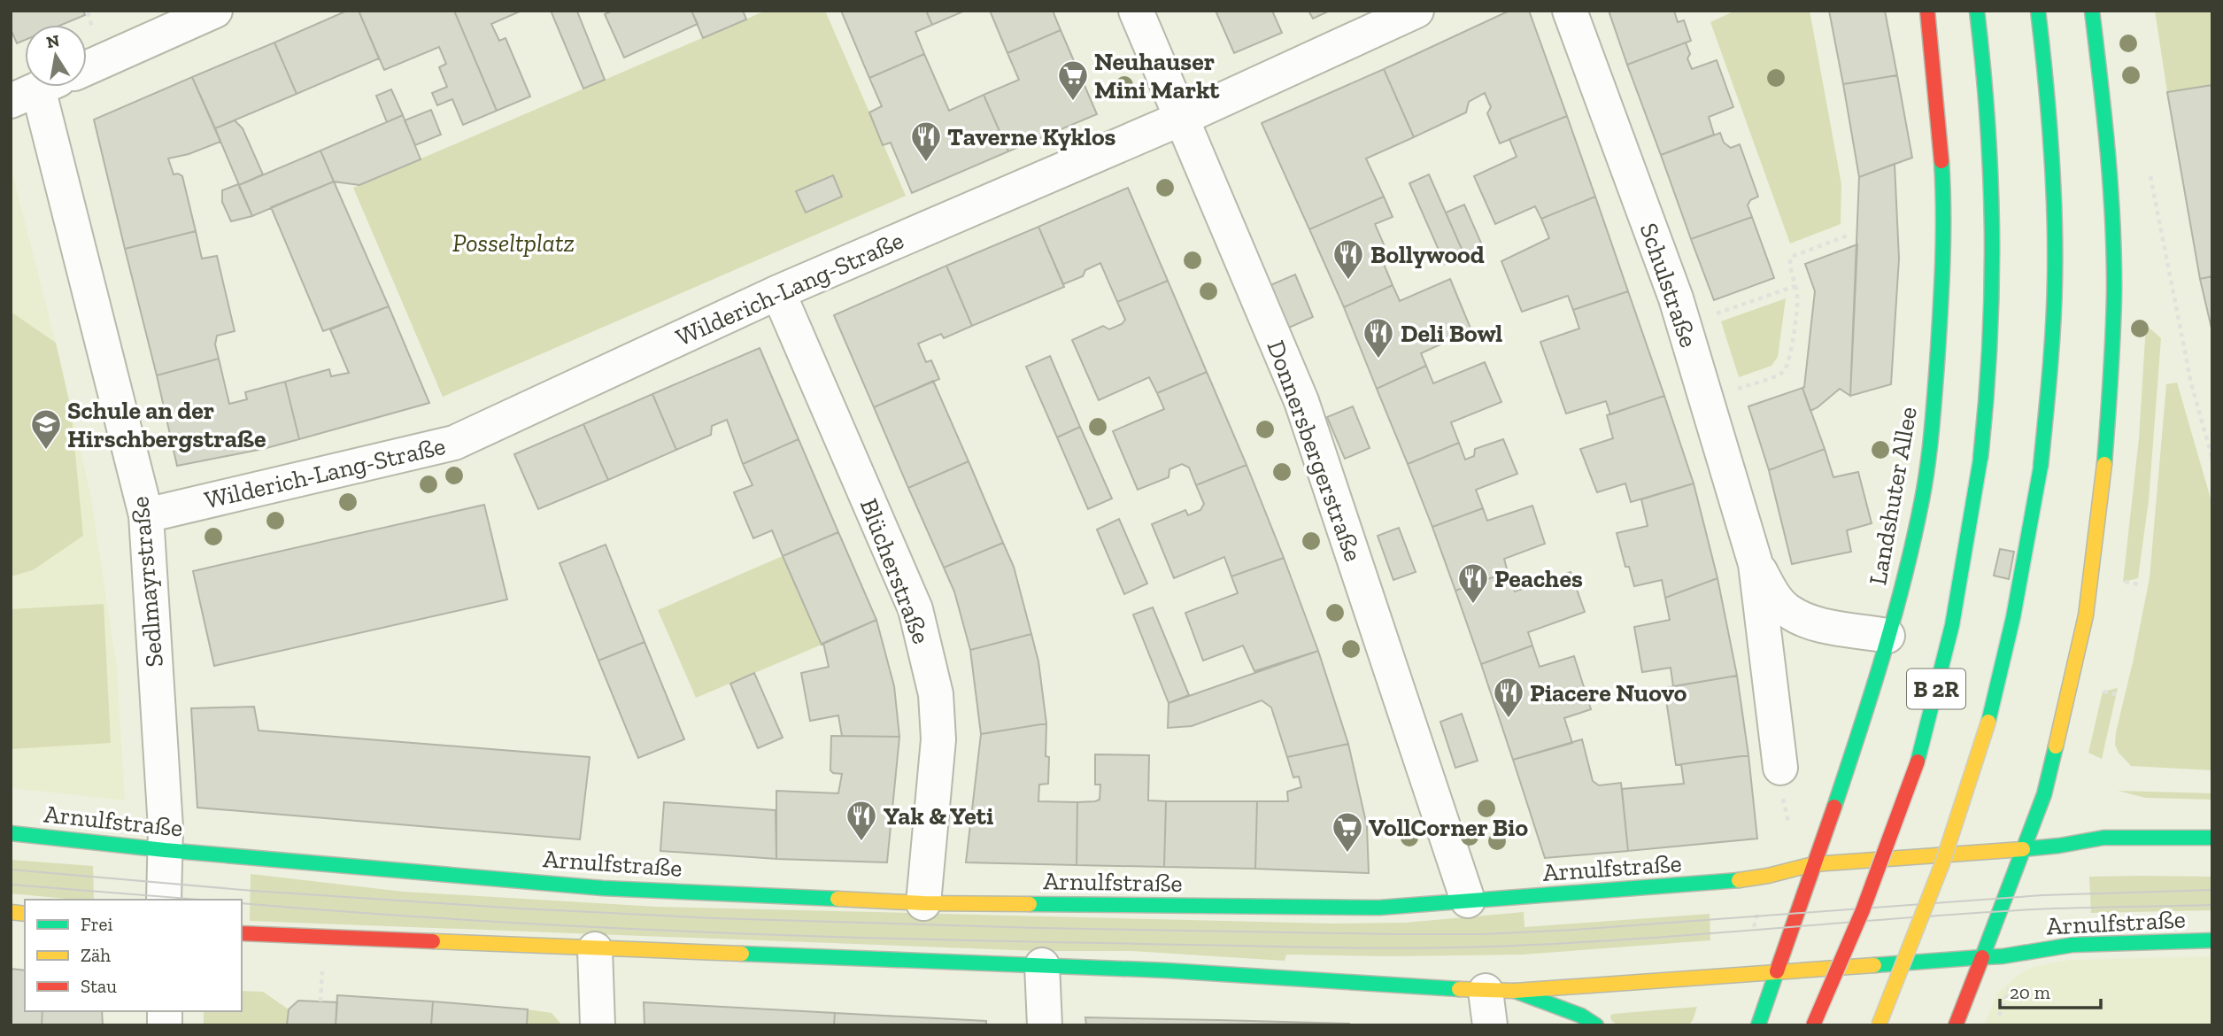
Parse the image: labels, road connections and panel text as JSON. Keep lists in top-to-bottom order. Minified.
{"streets":{"main road":["Landshuter Allee","B 2R","Arnulfstraße"],"street":["Schulstraße","Wilderich-Lang-Straße","Donnersbergerstraße","Blücherstraße","Sedlmayrstraße"]},"crossings":[["Schulstraße","Landshuter Allee"],["Wilderich-Lang-Straße","Donnersbergerstraße"],["Wilderich-Lang-Straße","Blücherstraße"],["Wilderich-Lang-Straße","Sedlmayrstraße"],["Donnersbergerstraße","Arnulfstraße"],["Landshuter Allee","Arnulfstraße"],["Blücherstraße","Arnulfstraße"],["Sedlmayrstraße","Arnulfstraße"]],"parks":["Posseltplatz"],"places":{"supermarket":["Neuhauser Mini Markt","VollCorner Bio"],"restaurant":["Taverne Kyklos","Bollywood","Deli Bowl","Peaches","Piacere Nuovo","Yak & Yeti"],"school or university":["Schule an der Hirschbergstraße"]},"legend":["Frei","Zäh","Stau"],"scale_bar":"20 m","north":"top"}
